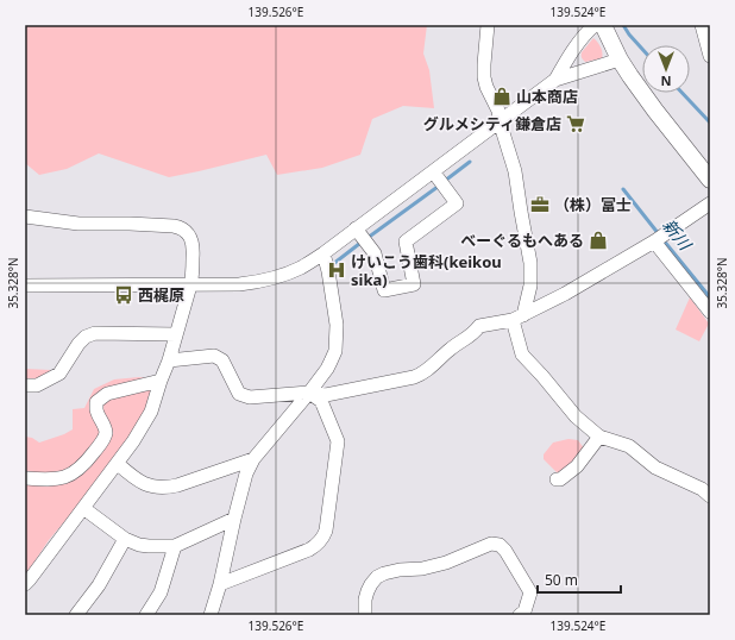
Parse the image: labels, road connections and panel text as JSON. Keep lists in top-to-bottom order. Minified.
{"water":["新川"],"places":{"shop":["山本商店","べーぐるもへある"],"supermarket":["グルメシティ鎌倉店"],"office":["（株）富士"],"hospital":["けいこう歯科(keikou sika)"],"bus stop":["西梶原"]},"scale_bar":"50 m","north":"bottom","coordinates":["139.526°E","139.524°E","35.328°N"]}
